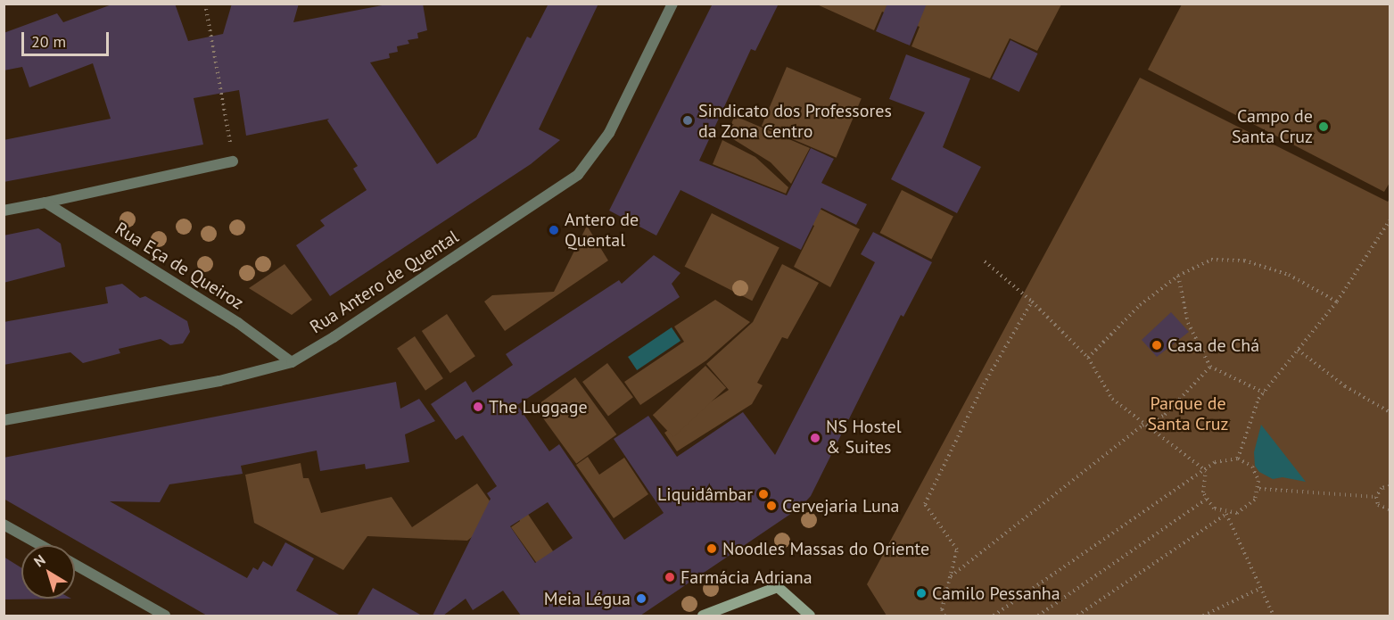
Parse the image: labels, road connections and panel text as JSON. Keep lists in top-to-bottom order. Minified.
{"streets":{"street":["Rua Eça de Queiroz","Rua Antero de Quental"]},"crossings":[["Rua Eça de Queiroz","Rua Antero de Quental"]],"parks":["Parque de Santa Cruz"],"places":["Sindicato dos Professores da Zona Centro","Campo de Santa Cruz","Antero de Quental","Casa de Chá","The Luggage","NS Hostel & Suites","Liquidâmbar","Cervejaria Luna","Noodles Massas do Oriente","Farmácia Adriana","Camilo Pessanha","Meia Légua"],"scale_bar":"20 m","north":"top left"}
